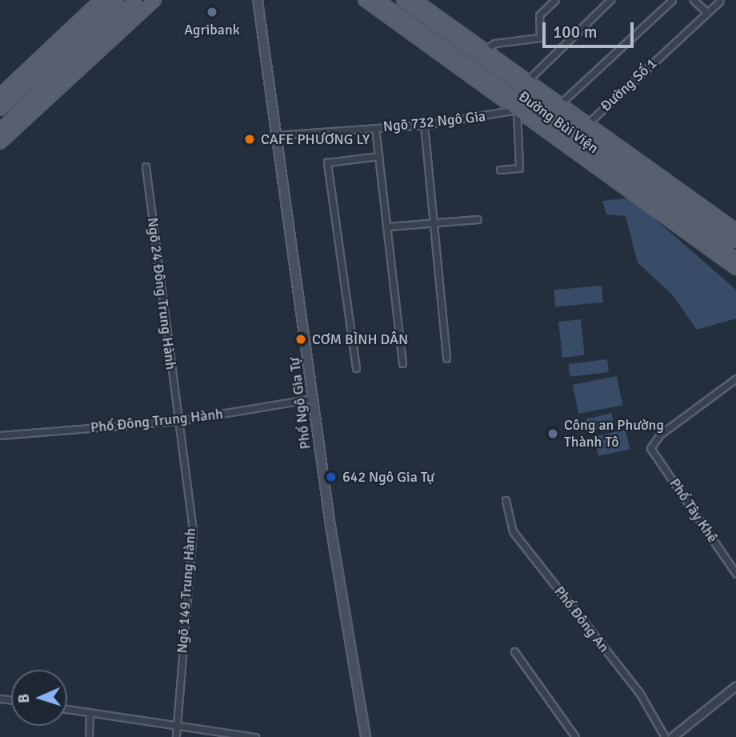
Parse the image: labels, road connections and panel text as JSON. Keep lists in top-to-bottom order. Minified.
{"streets":{"main road":["Đường Bùi Viện","Phố Ngô Gia Tự"],"street":["Đường Số 1","Ngõ 732 Ngô Gia","Ngõ 24 Đông Trung Hành","Phố Đông Trung Hành","Phố Tây Khê","Ngõ 149 Trung Hành","Phố Đông An"]},"crossings":[["Đường Số 1","Đường Bùi Viện"],["Ngõ 732 Ngô Gia","Đường Bùi Viện"],["Ngõ 732 Ngô Gia","Phố Ngô Gia Tự"],["Ngõ 24 Đông Trung Hành","Phố Đông Trung Hành"],["Ngõ 24 Đông Trung Hành","Ngõ 149 Trung Hành"],["Phố Ngô Gia Tự","Phố Đông Trung Hành"],["Phố Đông Trung Hành","Ngõ 149 Trung Hành"]],"places":["Agribank","CAFE PHƯƠNG LY","CƠM BÌNH DÂN","Công an Phường Thành Tô","642 Ngô Gia Tự"],"scale_bar":"100 m","north":"left"}
